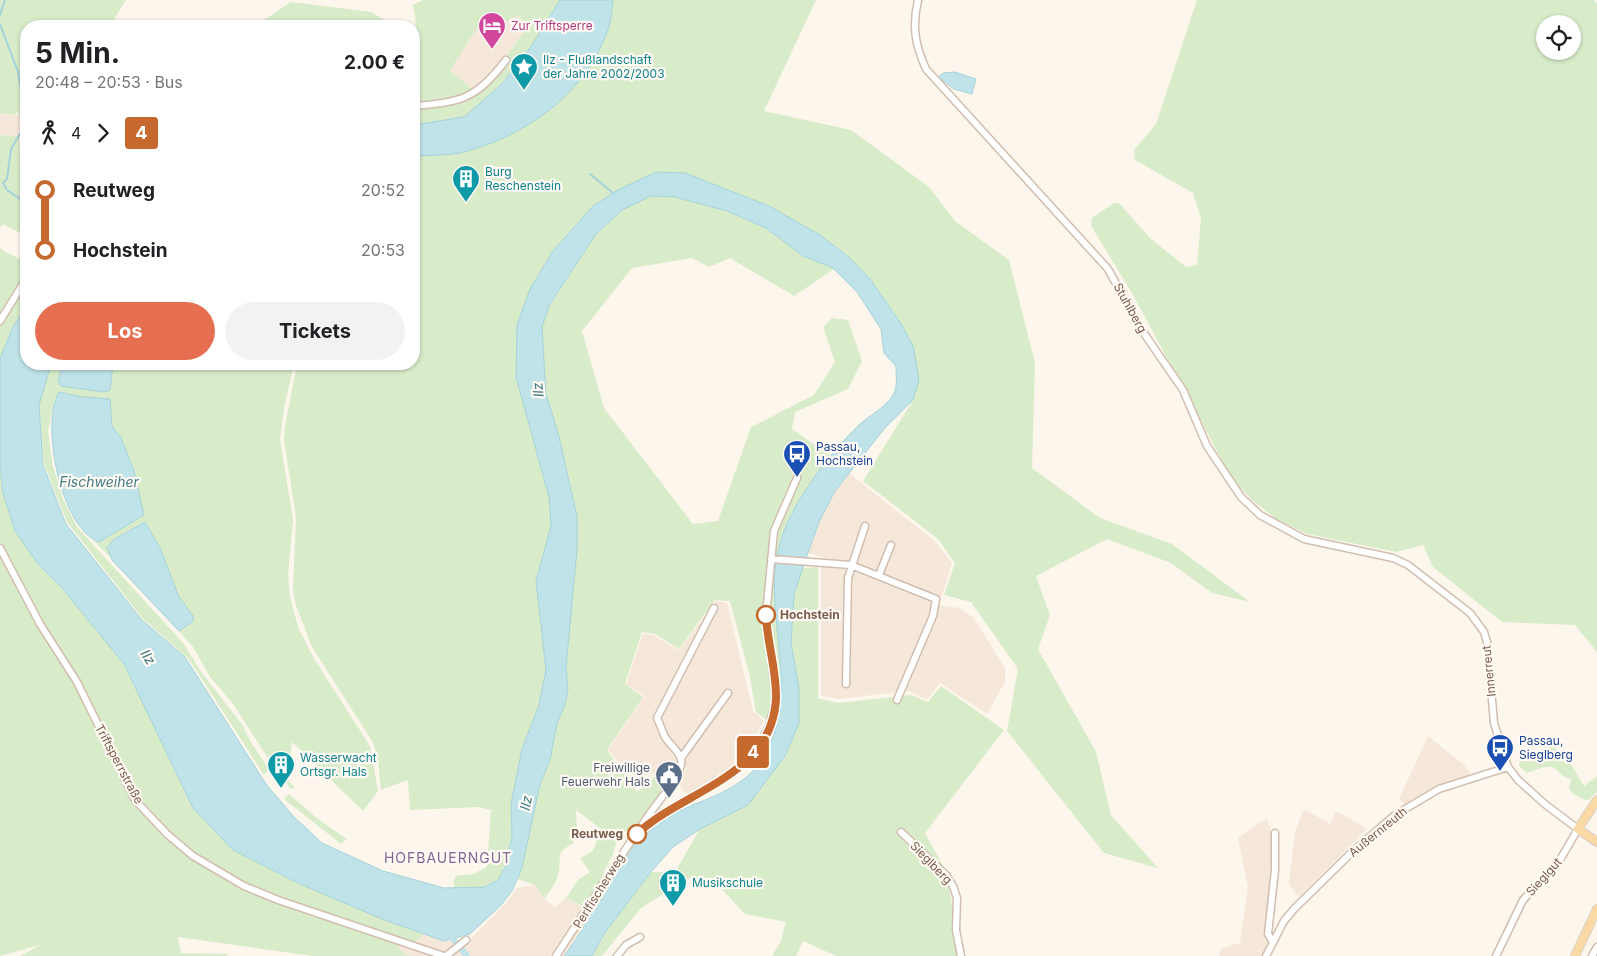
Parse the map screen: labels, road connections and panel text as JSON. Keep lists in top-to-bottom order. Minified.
{"streets":{"street":["Stuhlberg","Innerreut","Triftsperrstraße","Außernreuth","Sieglberg","Sieglgut","Perlfischerweg"]},"crossings":[["Stuhlberg","Innerreut"],["Innerreut","Außernreuth"]],"districts":["HOFBAUERNGUT"],"water":["Ilz","Fischweiher"],"places":{"hotel":["Zur Triftsperre"],"place":["Ilz - Flußlandschaft der Jahre 2002/2003"],"building":["Burg Reschenstein","Wasserwacht Ortsgr. Hals","Musikschule"],"bus stop":["Passau, Hochstein","Passau, Sieglberg"],"other":["Hochstein","Reutweg"],"public building":["Freiwillige Feuerwehr Hals"]},"lines":["bus line 4"],"page":{"on_map":"4","heading":["5 Min.","20:48 – 20:53 · Bus","2.00 €"],"legs":["4","4"],"list":[{"name":"Reutweg","value":"20:52"},{"name":"Hochstein","value":"20:53"}],"buttons":["Los","Tickets"]}}
